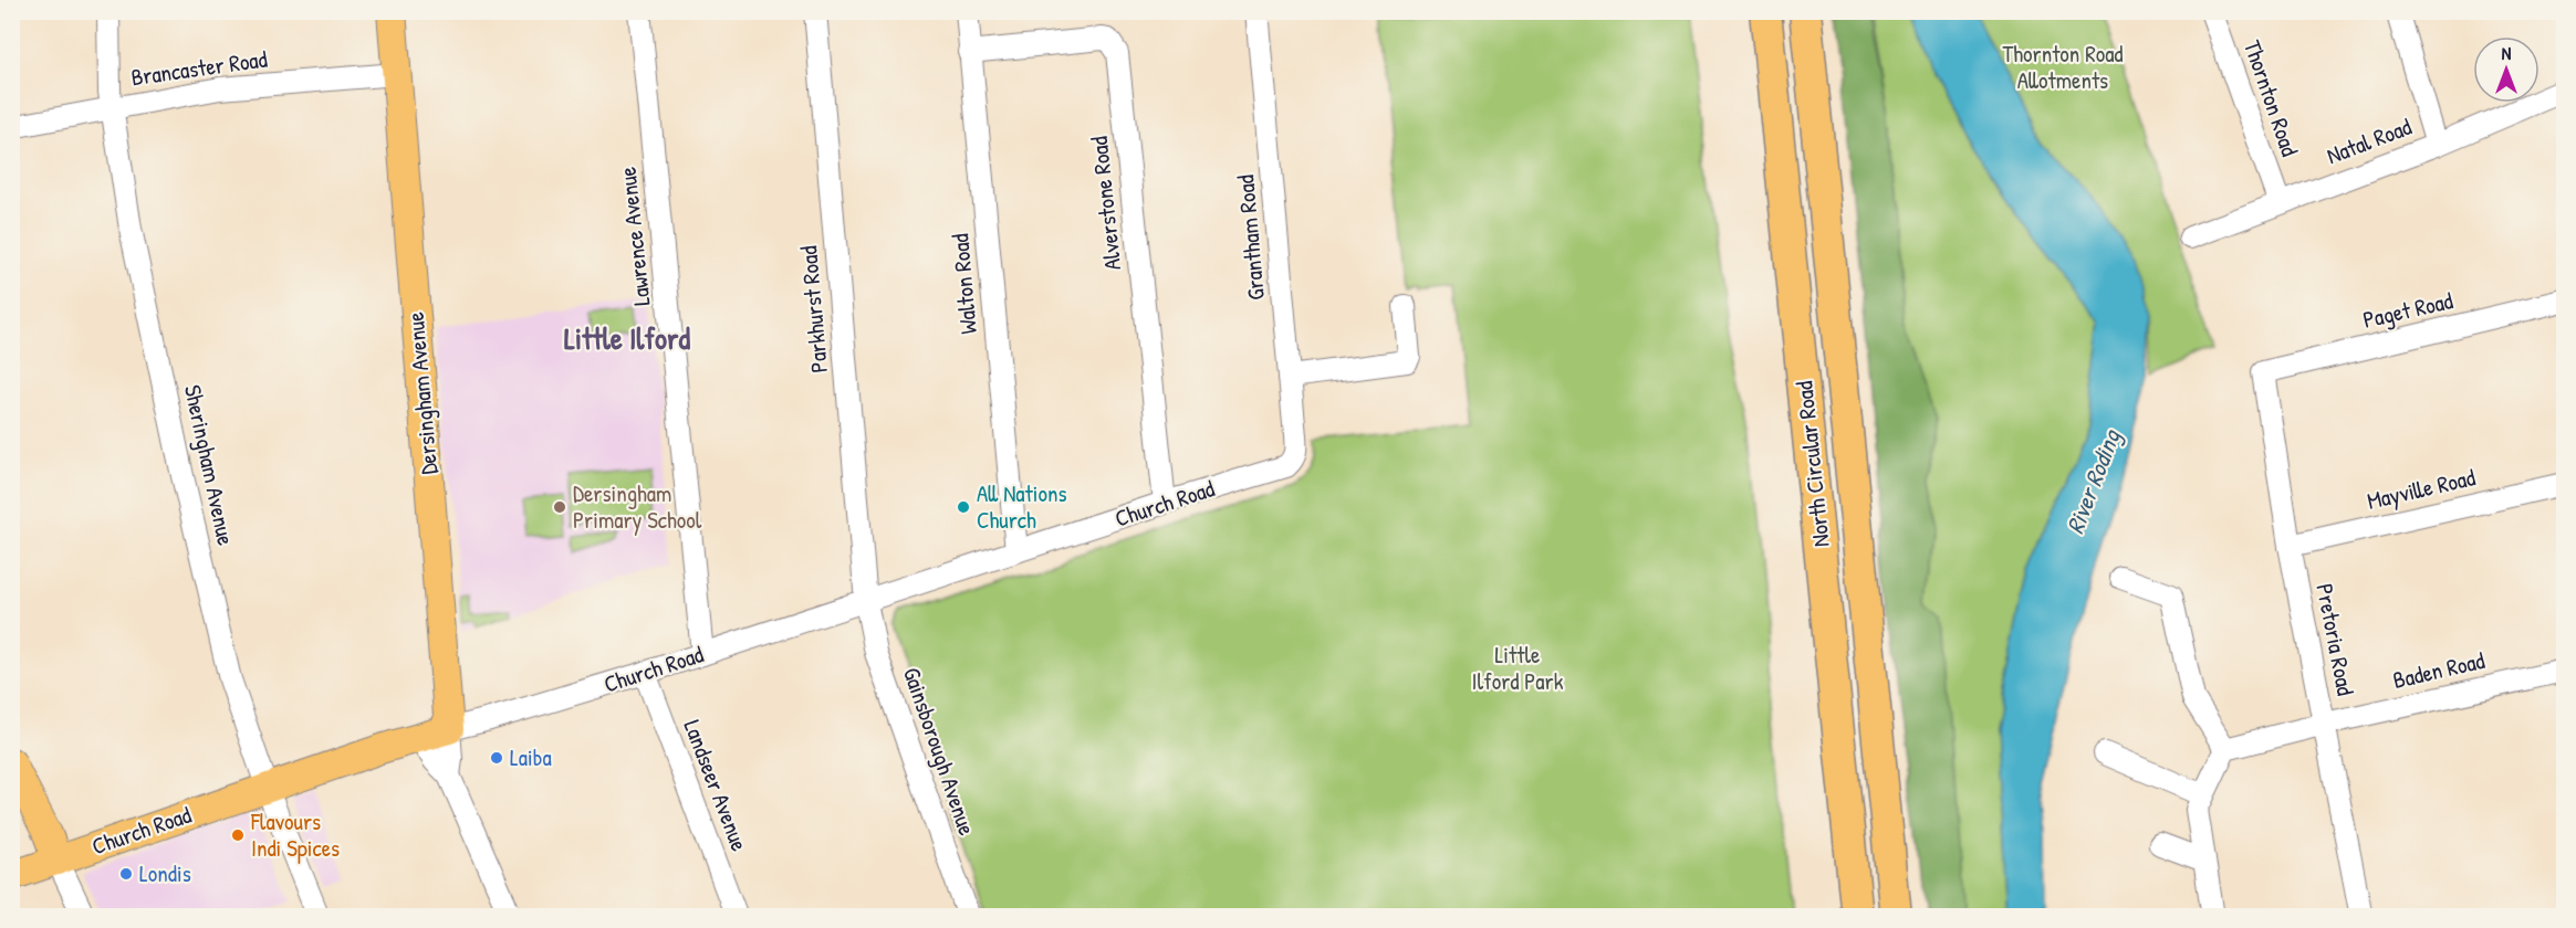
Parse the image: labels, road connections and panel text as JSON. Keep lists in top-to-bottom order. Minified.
{"streets":{"highway":["North Circular Road"],"main road":["Dersingham Avenue","Church Road"],"street":["Brancaster Road","Thornton Road","Natal Road","Alverstone Road","Lawrence Avenue","Grantham Road","Walton Road","Parkhurst Road","Paget Road","Sheringham Avenue","Mayville Road","Pretoria Road","Baden Road","Gainsborough Avenue","Landseer Avenue"]},"crossings":[["Brancaster Road","Dersingham Avenue"],["Brancaster Road","Sheringham Avenue"],["Thornton Road","Natal Road"],["Alverstone Road","Walton Road"],["Alverstone Road","Church Road"],["Lawrence Avenue","Church Road"],["Grantham Road","Church Road"],["Walton Road","Church Road"],["Parkhurst Road","Church Road"],["Parkhurst Road","Gainsborough Avenue"],["Paget Road","Pretoria Road"],["Dersingham Avenue","Church Road"],["Sheringham Avenue","Church Road"],["Mayville Road","Pretoria Road"],["Church Road","Gainsborough Avenue"],["Church Road","Landseer Avenue"],["Pretoria Road","Baden Road"]],"districts":["Little Ilford"],"water":["River Roding"],"parks":["Thornton Road Allotments","Little Ilford Park"],"places":["Dersingham Primary School","All Nations Church","Laiba","Flavours Indi Spices","Londis"],"north":"top"}
